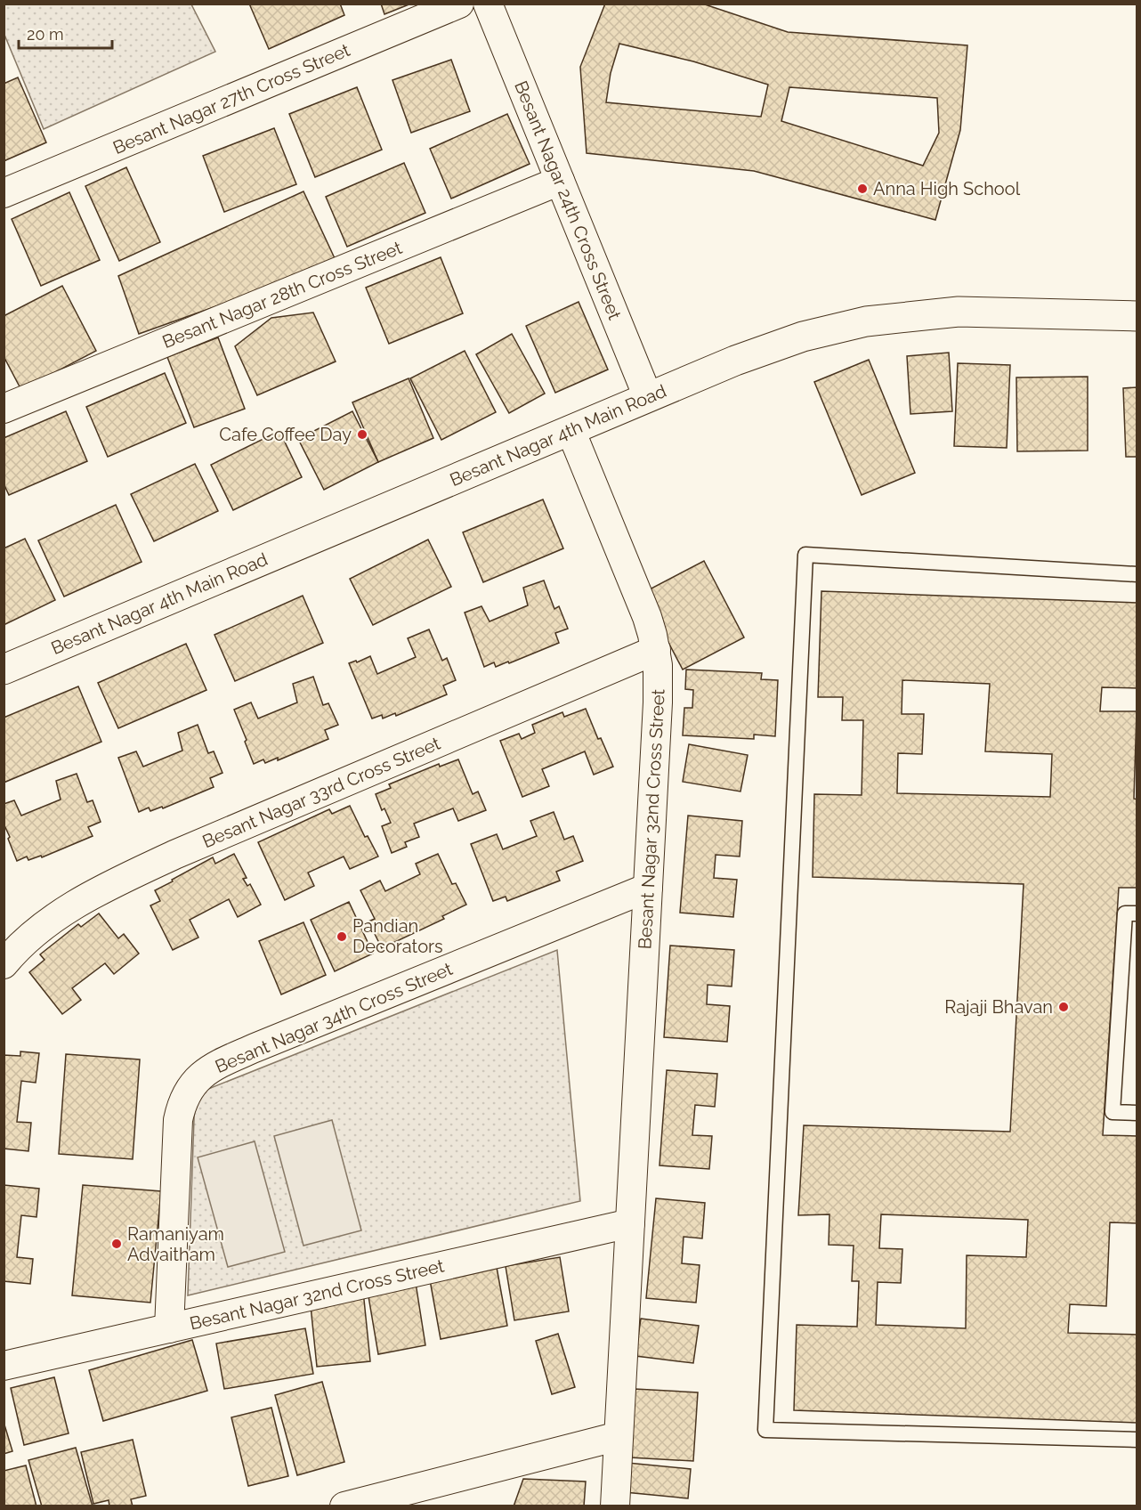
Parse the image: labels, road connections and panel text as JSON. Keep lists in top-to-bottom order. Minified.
{"streets":{"street":["Besant Nagar 27th Cross Street","Besant Nagar 24th Cross Street","Besant Nagar 28th Cross Street","Besant Nagar 4th Main Road","Besant Nagar 33rd Cross Street","Besant Nagar 32nd Cross Street","Besant Nagar 34th Cross Street"]},"crossings":[["Besant Nagar 24th Cross Street","Besant Nagar 28th Cross Street"],["Besant Nagar 24th Cross Street","Besant Nagar 4th Main Road"],["Besant Nagar 4th Main Road","Besant Nagar 32nd Cross Street"],["Besant Nagar 33rd Cross Street","Besant Nagar 32nd Cross Street"],["Besant Nagar 32nd Cross Street","Besant Nagar 34th Cross Street"]],"places":["Anna High School","Cafe Coffee Day","Pandian Decorators","Rajaji Bhavan","Ramaniyam Advaitham"],"scale_bar":"20 m"}
